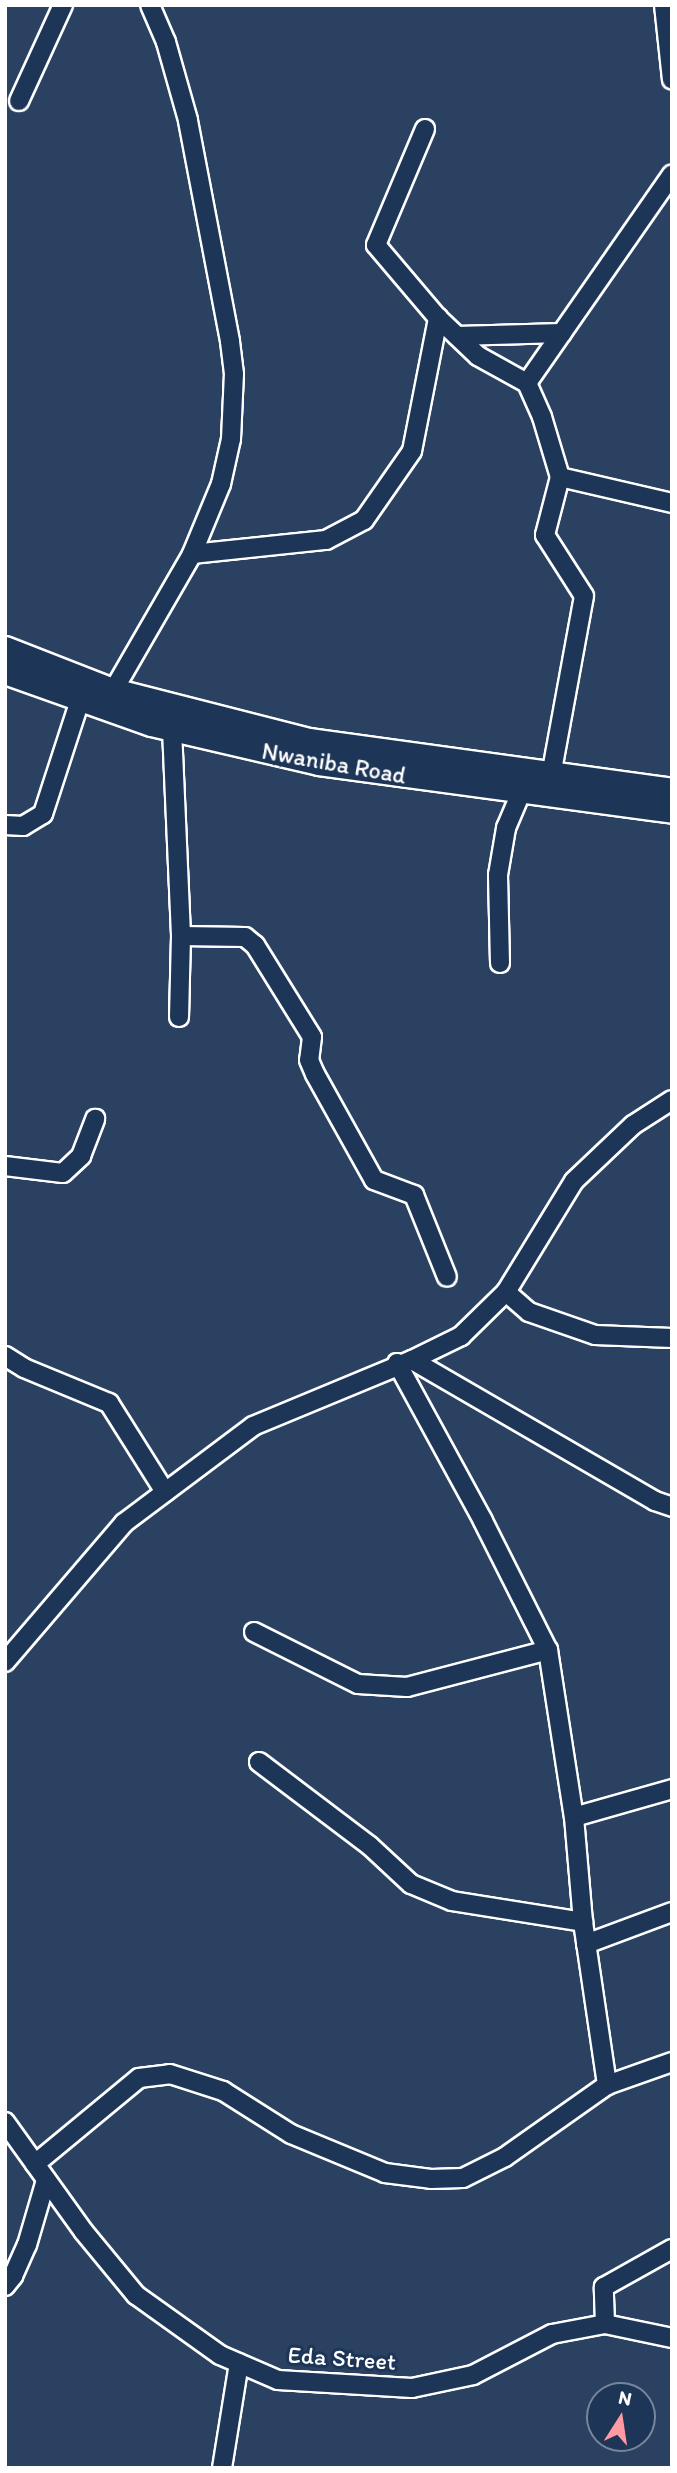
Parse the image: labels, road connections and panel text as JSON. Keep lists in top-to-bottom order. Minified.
{"streets":{"main road":["Nwaniba Road"],"street":["Eda Street"]},"north":"top"}
